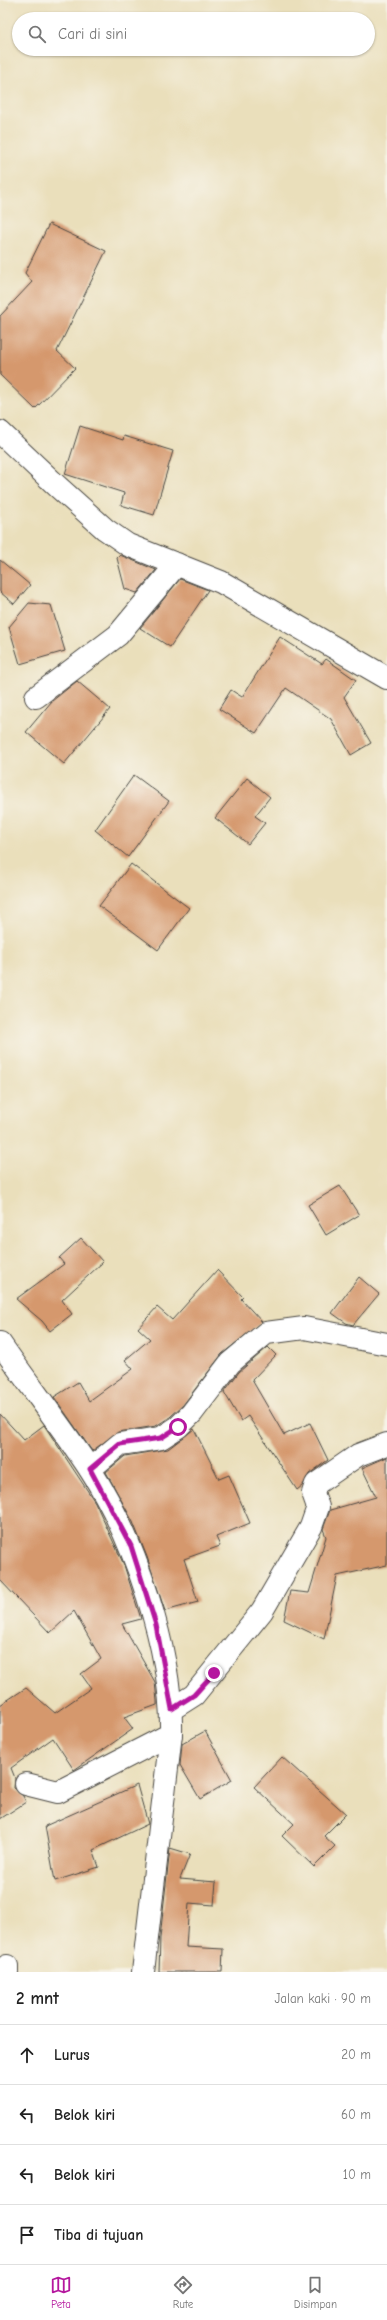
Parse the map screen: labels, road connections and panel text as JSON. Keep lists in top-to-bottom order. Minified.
{"page":{"search":"Cari di sini","heading":["2 mnt","Jalan kaki · 90 m"],"list":[["Lurus","20 m"],["Belok kiri","60 m"],["Belok kiri","10 m"],"Tiba di tujuan"],"nav":["Peta","Rute","Disimpan"]}}
